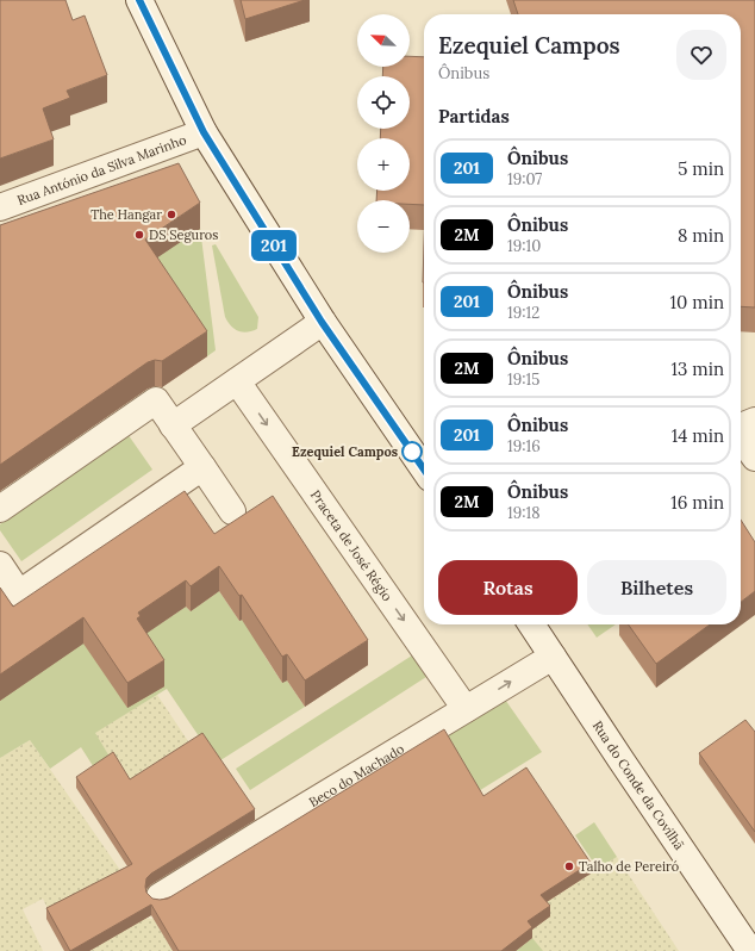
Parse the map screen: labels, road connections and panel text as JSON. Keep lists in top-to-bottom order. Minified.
{"streets":{"street":["Rua António da Silva Marinho","Praceta de José Régio","Beco do Machado","Rua do Conde da Covilhã"]},"crossings":[["Praceta de José Régio","Beco do Machado"],["Beco do Machado","Rua do Conde da Covilhã"]],"places":["The Hangar","DS Seguros","Ezequiel Campos","Talho de Pereiró"],"lines":["bus line 201"],"north":"top left","page":{"on_map":"201","map_buttons":["+","−"],"heading":[["Ezequiel Campos","Ônibus"],"Partidas"],"list":[{"mark":"201","name":"Ônibus","note":"19:07","value":"5 min"},{"mark":"2M","name":"Ônibus","note":"19:10","value":"8 min"},{"mark":"201","name":"Ônibus","note":"19:12","value":"10 min"},{"mark":"2M","name":"Ônibus","note":"19:15","value":"13 min"},{"mark":"201","name":"Ônibus","note":"19:16","value":"14 min"},{"mark":"2M","name":"Ônibus","note":"19:18","value":"16 min"}],"buttons":["Rotas","Bilhetes"]}}
